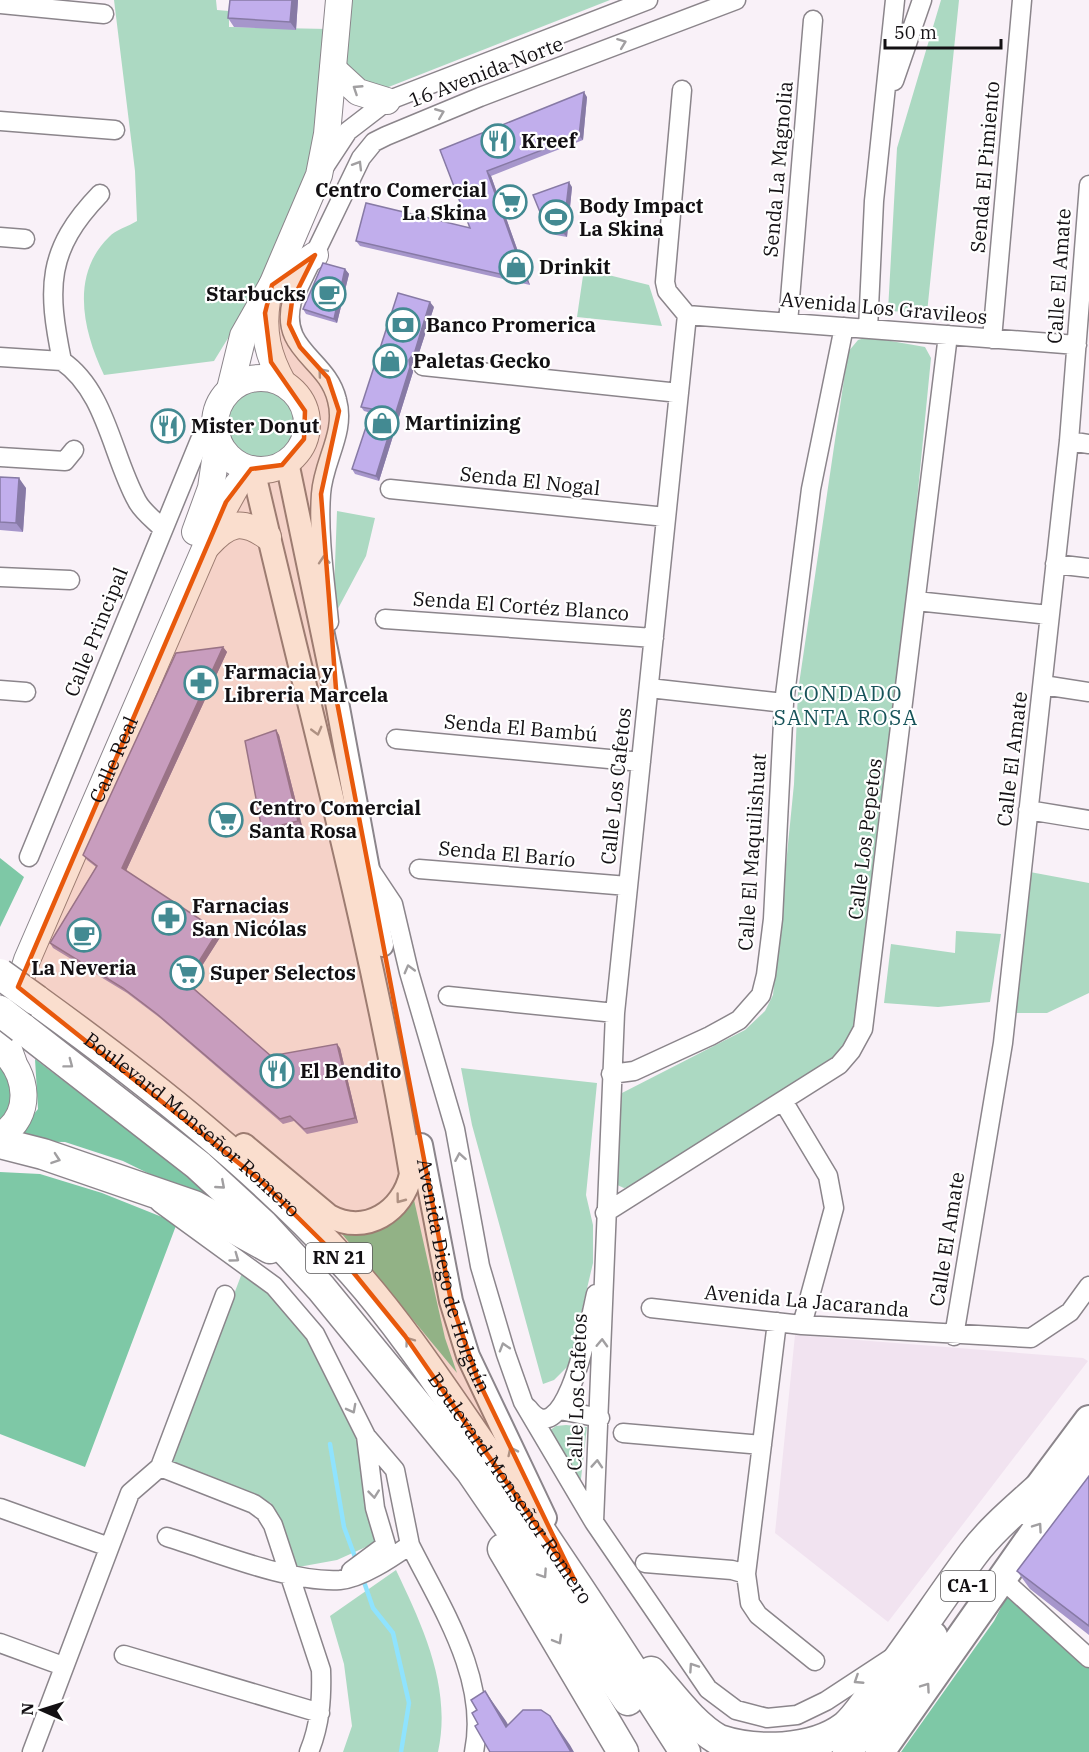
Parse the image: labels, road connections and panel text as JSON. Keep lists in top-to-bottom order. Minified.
{"streets":{"highway":["Boulevard Monseñor Romero","RN 21"],"main road":["Calle Real","CA-1"],"street":["16 Avenida Norte","Senda El Pimiento","Senda La Magnolia","Calle El Amate","Avenida Los Gravileos","Senda El Nogal","Senda El Cortéz Blanco","Calle Principal","Senda El Bambú","Calle Los Cafetos","Calle Los Pepetos","Calle El Maquilishuat","Senda El Barío","Avenida Diego de Holguín","Avenida La Jacaranda"]},"crossings":[["16 Avenida Norte","Avenida Diego de Holguín"],["Senda El Pimiento","Avenida Los Gravileos"],["Senda La Magnolia","Avenida Los Gravileos"],["Calle El Amate","Avenida Los Gravileos"],["Calle El Amate","Avenida La Jacaranda"],["Avenida Los Gravileos","Calle Los Cafetos"],["Avenida Los Gravileos","Calle Los Pepetos"],["Avenida Los Gravileos","Calle El Maquilishuat"],["Senda El Nogal","Calle Los Cafetos"],["Senda El Cortéz Blanco","Calle Los Cafetos"],["Calle Principal","Calle Real"],["Calle Principal","Avenida Diego de Holguín"],["Senda El Bambú","Calle Los Cafetos"],["Calle Real","Avenida Diego de Holguín"],["Calle Los Cafetos","Calle Los Pepetos"],["Calle Los Cafetos","Calle El Maquilishuat"],["Calle Los Cafetos","Senda El Barío"],["Boulevard Monseñor Romero","Avenida Diego de Holguín"]],"one_way":["16 Avenida Norte"],"districts":["CONDADO SANTA ROSA"],"places":{"restaurant":["Kreef","Mister Donut","El Bendito"],"supermarket":["Centro Comercial La Skina","Centro Comercial Santa Rosa","Super Selectos"],"sports":["Body Impact La Skina"],"shop":["Drinkit","Paletas Gecko","Martinizing"],"cafe":["Starbucks","La Neveria"],"bank":["Banco Promerica"],"pharmacy":["Farmacia y Libreria Marcela","Farnacias San Nicólas"]},"scale_bar":"50 m","north":"left"}
